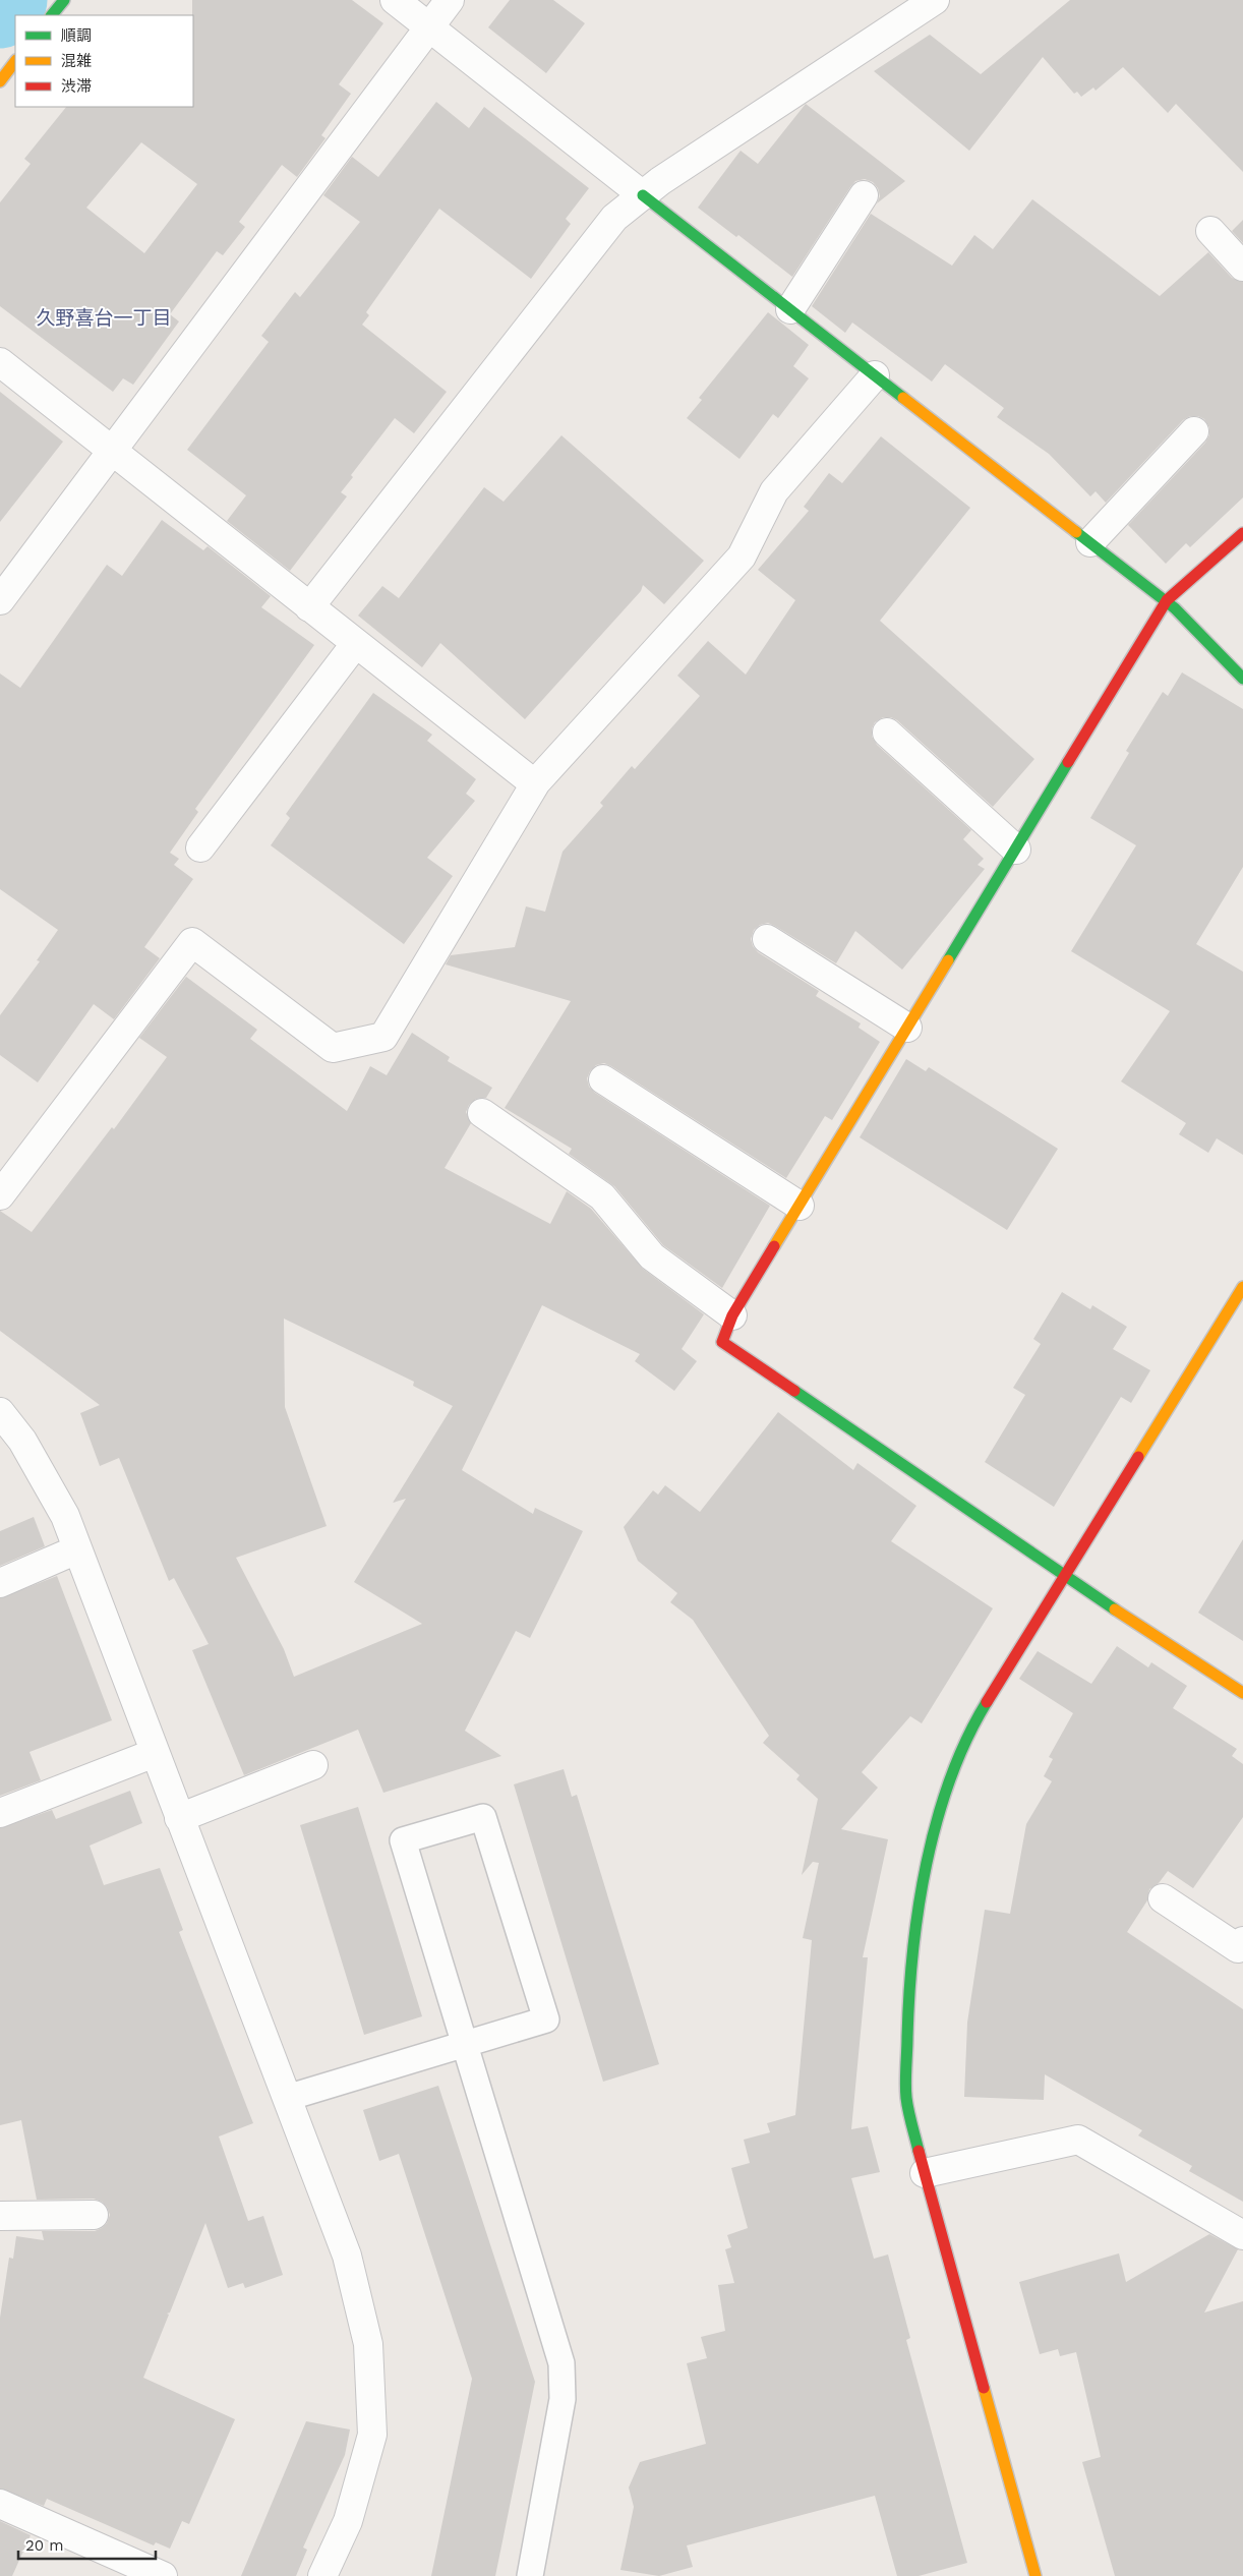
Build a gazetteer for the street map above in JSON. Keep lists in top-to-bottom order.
{
  "districts": ["久野喜台一丁目"],
  "legend": ["順調", "混雑", "渋滞"],
  "scale_bar": "20 m"
}
